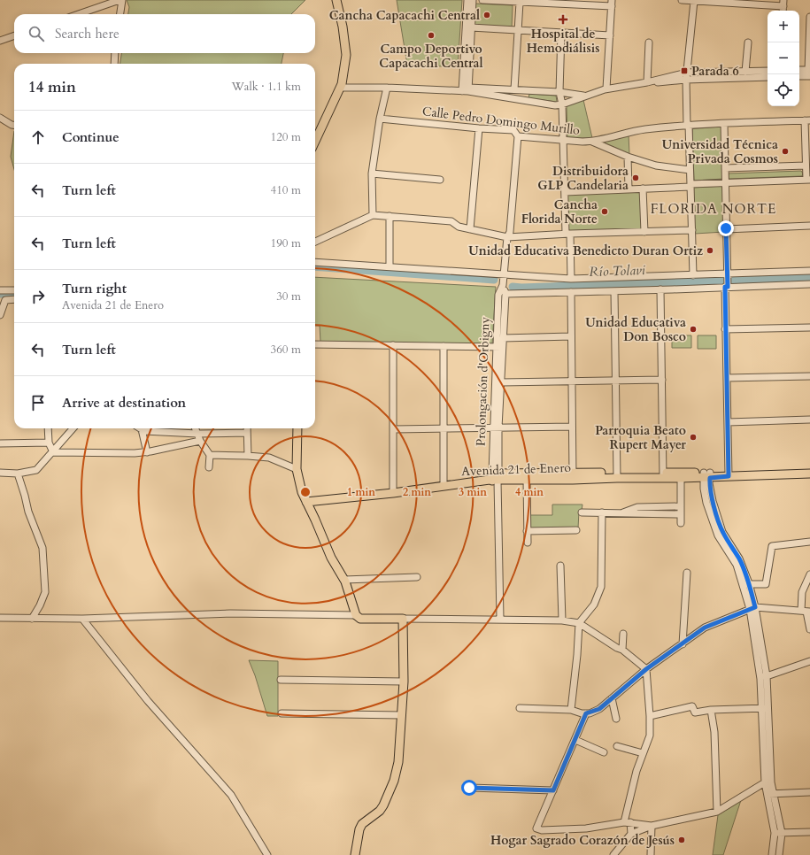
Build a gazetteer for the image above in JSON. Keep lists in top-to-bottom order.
{
  "streets": {
    "main road": ["Avenida 21 de Enero"],
    "street": ["Calle Pedro Domingo Murillo", "Prolongación d'Orbigny"]
  },
  "crossings": [
    ["Calle Pedro Domingo Murillo", "Prolongación d'Orbigny"],
    ["Prolongación d'Orbigny", "Avenida 21 de Enero"]
  ],
  "districts": ["FLORIDA NORTE"],
  "water": ["Río Tolavi"],
  "places": {
    "other": [
      "Cancha Capacachi Central",
      "Campo Deportivo Capacachi Central",
      "Universidad Técnica Privada Cosmos",
      "Distribuidora GLP Candelaria",
      "Cancha Florida Norte",
      "Unidad Educativa Benedicto Duran Ortiz",
      "Unidad Educativa Don Bosco",
      "Parroquia Beato Rupert Mayer",
      "Hogar Sagrado Corazón de Jesús"
    ],
    "health": ["Hospital de Hemodiálisis"],
    "transit": ["Parada 6"]
  },
  "page": {
    "map_buttons": ["+", "−"],
    "search": "Search here",
    "heading": ["14 min", "Walk · 1.1 km"],
    "list": [
      ["Continue", "120 m"],
      ["Turn left", "410 m"],
      ["Turn left", "190 m"],
      ["Turn right", "Avenida 21 de Enero", "30 m"],
      ["Turn left", "360 m"],
      "Arrive at destination"
    ]
  },
  "rings": [
    "1 min",
    "2 min",
    "3 min",
    "4 min"
  ]
}
